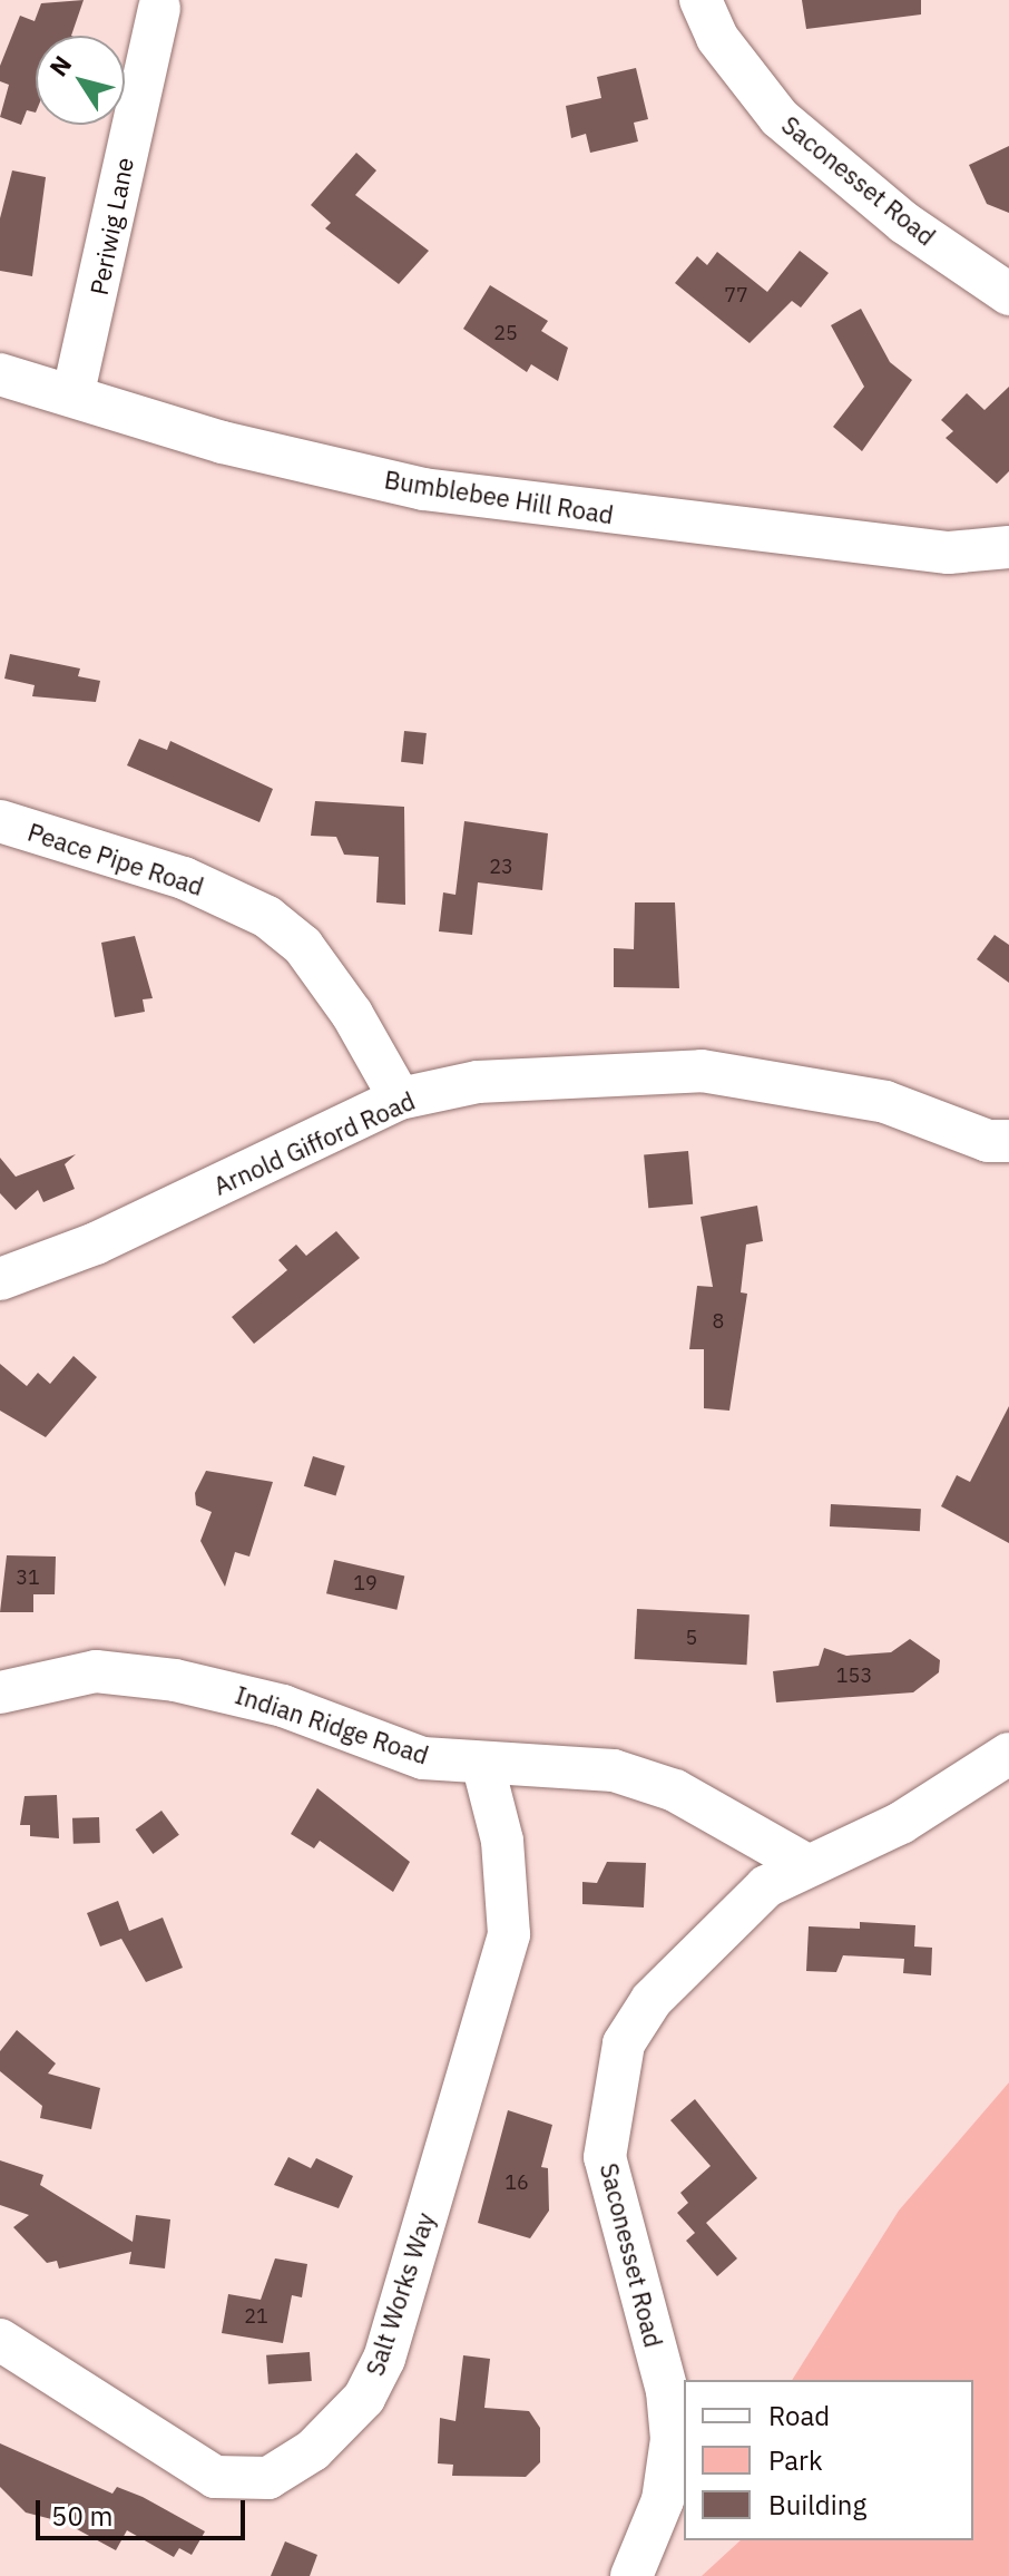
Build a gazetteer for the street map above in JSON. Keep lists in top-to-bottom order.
{
  "streets": {
    "street": [
      "Saconesset Road",
      "Periwig Lane",
      "Bumblebee Hill Road",
      "Peace Pipe Road",
      "Arnold Gifford Road",
      "Indian Ridge Road",
      "Salt Works Way"
    ]
  },
  "crossings": [
    ["Saconesset Road", "Indian Ridge Road"],
    ["Periwig Lane", "Bumblebee Hill Road"],
    ["Peace Pipe Road", "Arnold Gifford Road"],
    ["Indian Ridge Road", "Salt Works Way"]
  ],
  "house_numbers": [
    "77",
    "25",
    "23",
    "8",
    "31",
    "19",
    "5",
    "153",
    "16",
    "21"
  ],
  "legend": ["Road", "Park", "Building"],
  "scale_bar": "50 m",
  "north": "top left"
}
